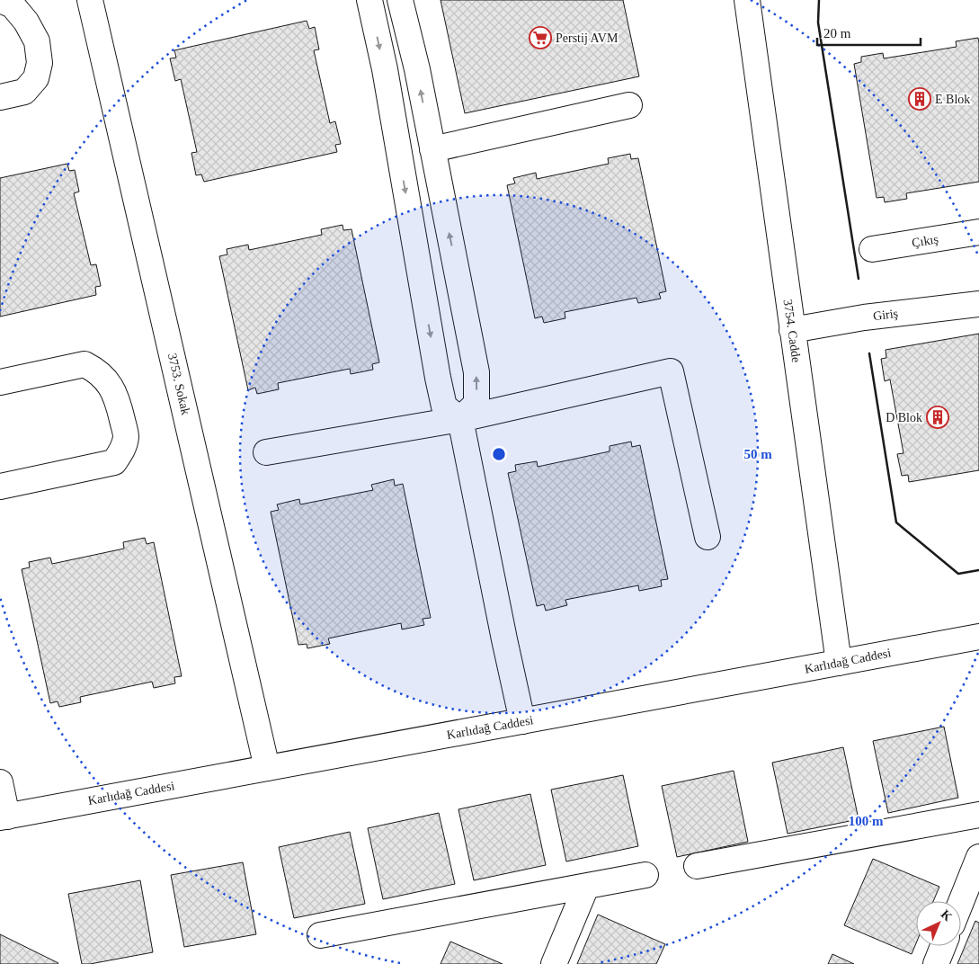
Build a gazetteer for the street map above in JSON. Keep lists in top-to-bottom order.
{
  "streets": {
    "street": [
      "Çıkış",
      "Giriş",
      "3754. Cadde",
      "3753. Sokak",
      "Karlıdağ Caddesi"
    ]
  },
  "crossings": [
    ["Giriş", "3754. Cadde"],
    ["3754. Cadde", "Karlıdağ Caddesi"],
    ["3753. Sokak", "Karlıdağ Caddesi"]
  ],
  "places": {
    "supermarket": ["Perstij AVM"],
    "building": ["E Blok", "D Blok"]
  },
  "scale_bar": "20 m",
  "north": "top right",
  "rings": ["50 m", "100 m"]
}
